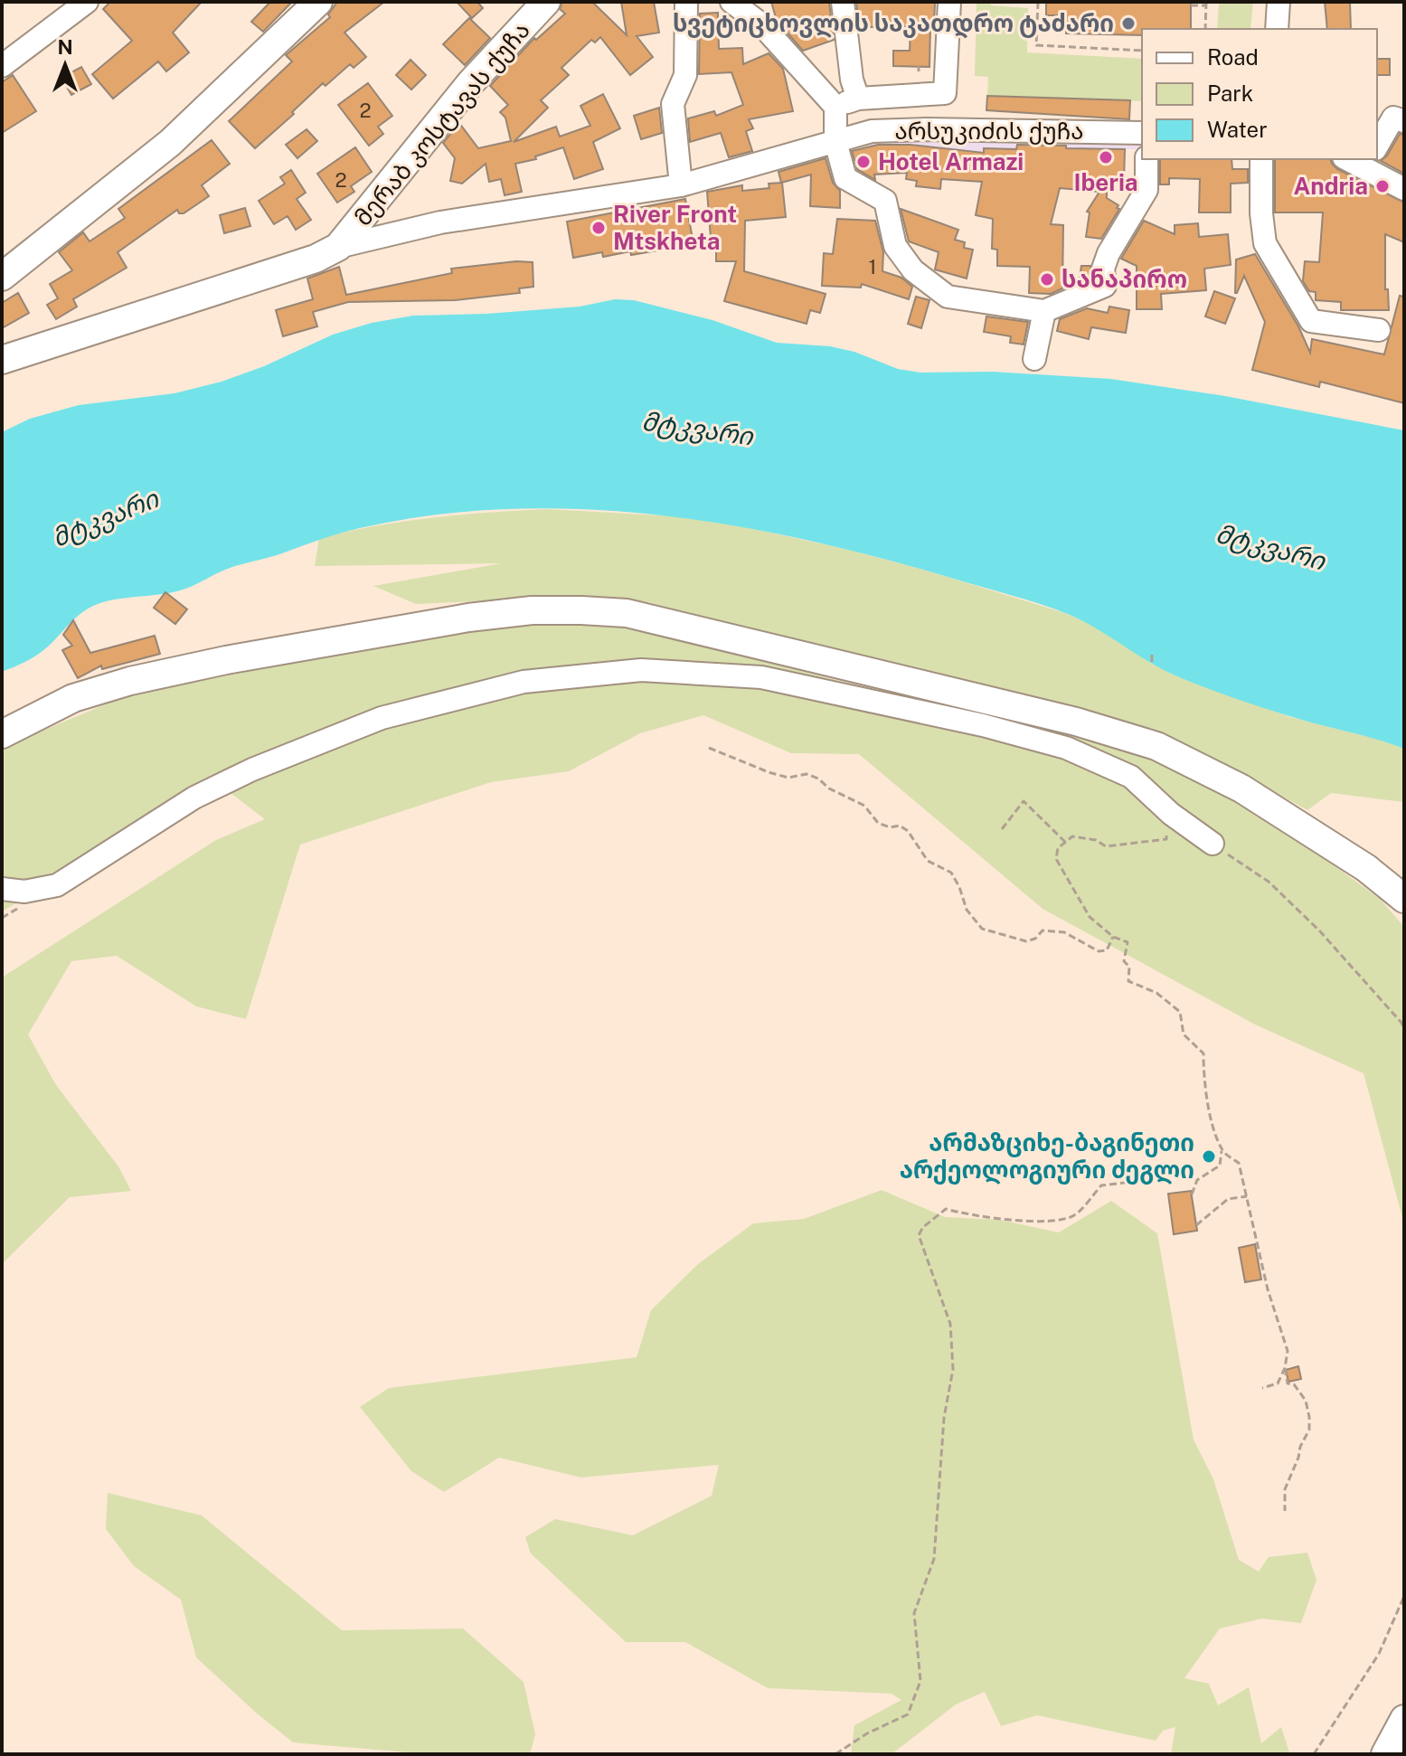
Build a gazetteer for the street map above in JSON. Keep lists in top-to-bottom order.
{
  "streets": {
    "main road": ["მერაბ კოსტავას ქუჩა"],
    "street": ["არსუკიძის ქუჩა"]
  },
  "crossings": [
    ["მერაბ კოსტავას ქუჩა", "არსუკიძის ქუჩა"]
  ],
  "water": ["მტკვარი"],
  "places": [
    "სვეტიცხოვლის საკათდრო ტაძარი",
    "Iberia",
    "Hotel Armazi",
    "Andria",
    "River Front Mtskheta",
    "სანაპირო",
    "არმაზციხე-ბაგინეთი არქეოლოგიური ძეგლი"
  ],
  "house_numbers": ["2", "2", "1"],
  "legend": ["Road", "Park", "Water"],
  "north": "top"
}
